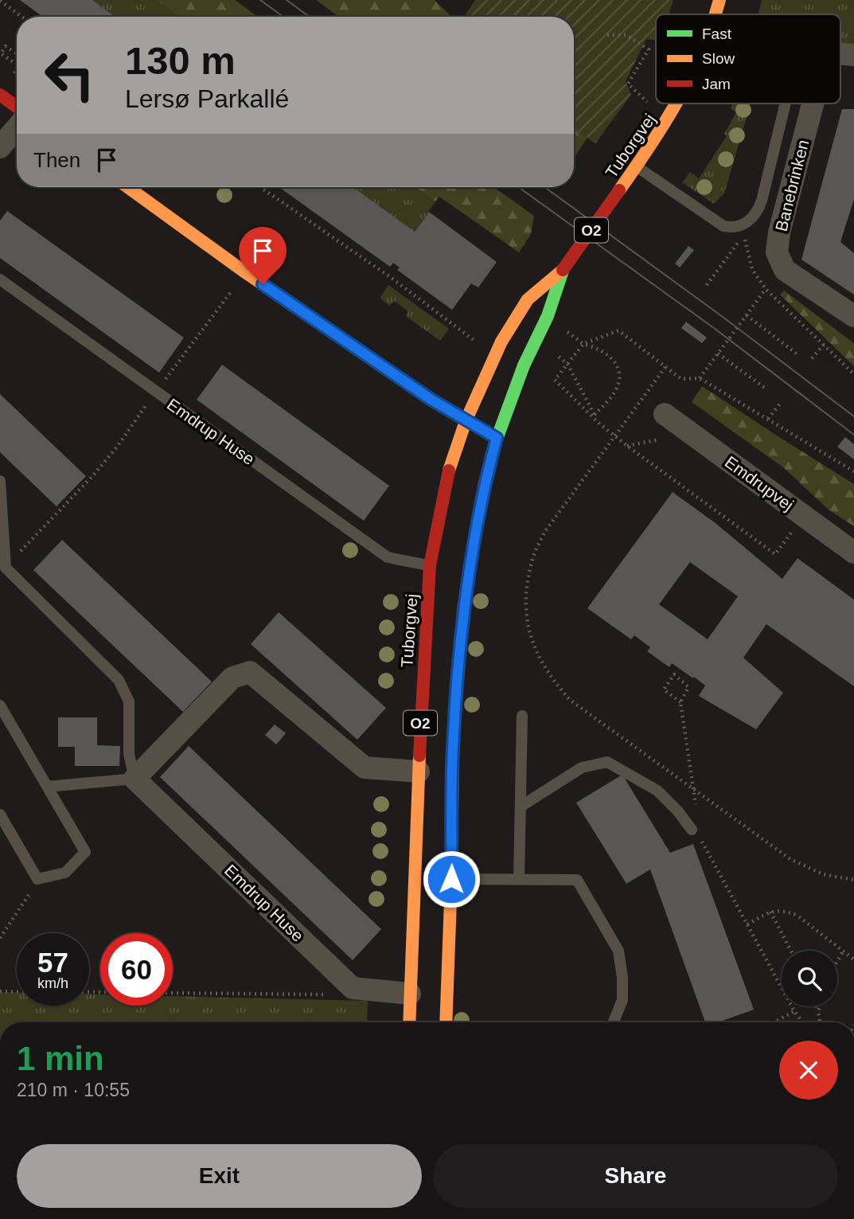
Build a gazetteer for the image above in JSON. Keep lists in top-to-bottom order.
{
  "streets": {
    "main road": ["Tuborgvej", "O2"],
    "street": ["Banebrinken", "Emdrup Huse", "Emdrupvej"]
  },
  "crossings": [
    ["Tuborgvej", "Emdrup Huse"]
  ],
  "legend": ["Fast", "Slow", "Jam"],
  "page": {
    "turn": ["130 m", "Lersø Parkallé"],
    "then": "Then",
    "speed": "57 km/h",
    "limit": "60",
    "heading": ["1 min", "210 m · 10:55"],
    "buttons": ["Exit", "Share"]
  }
}
